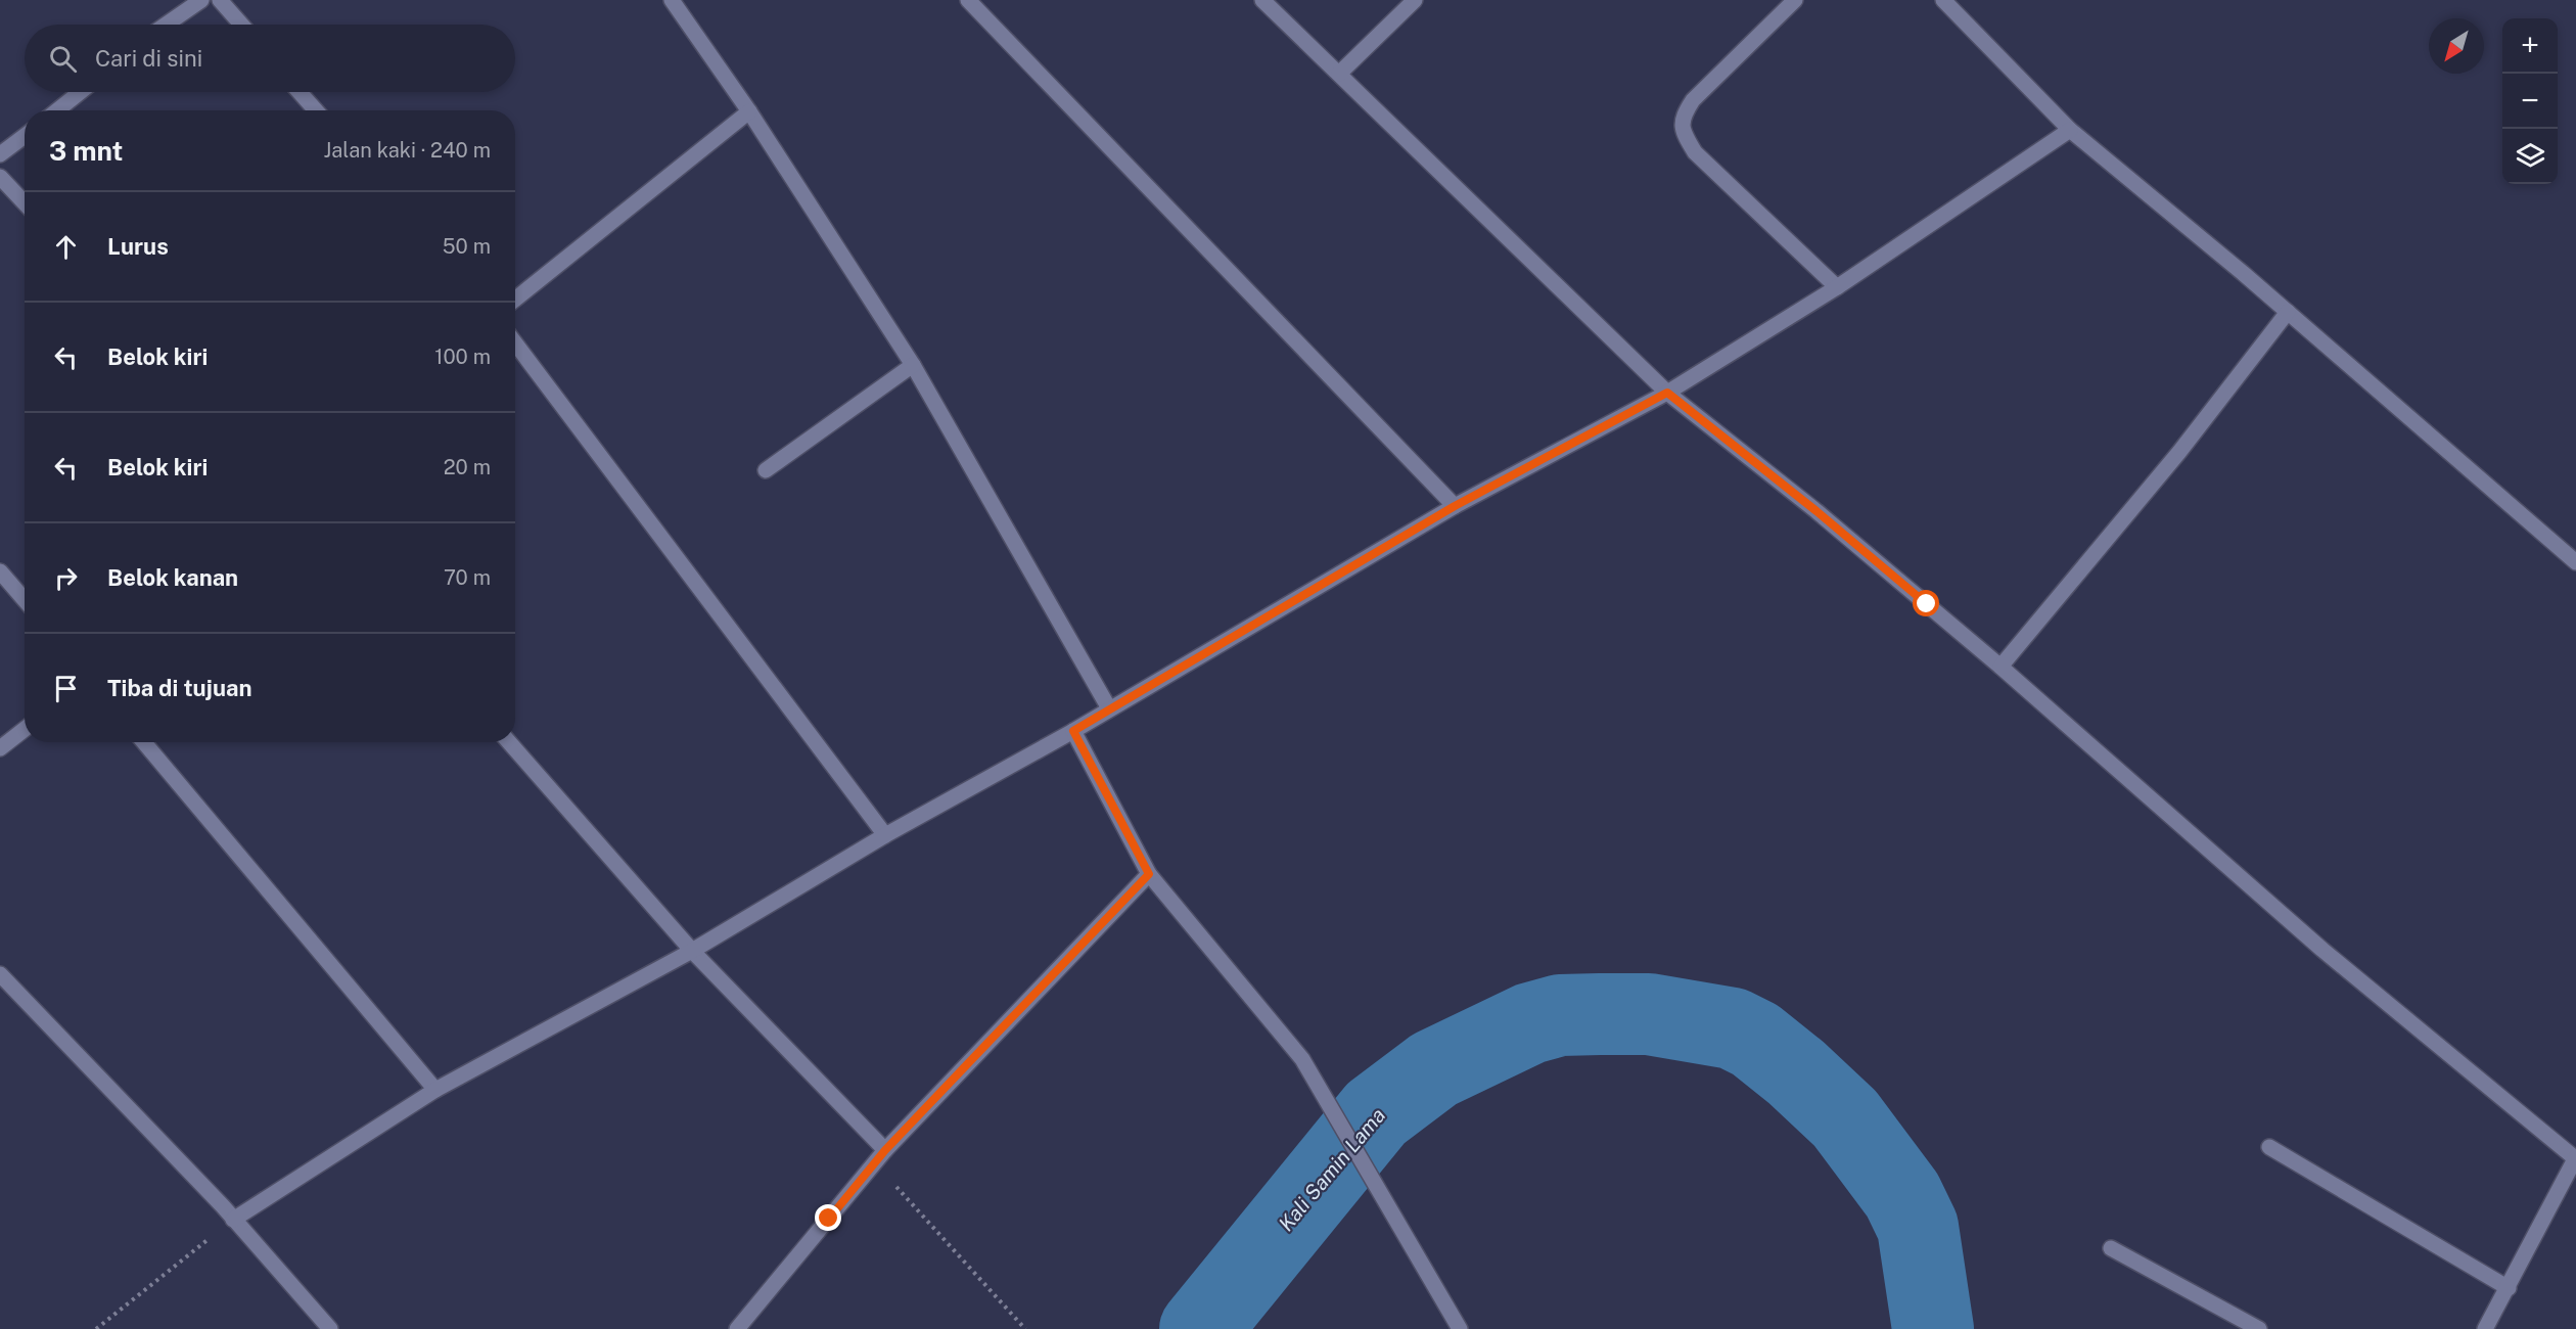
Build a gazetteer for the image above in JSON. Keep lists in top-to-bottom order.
{
  "water": ["Kali Samin Lama"],
  "north": "bottom left",
  "page": {
    "map_buttons": ["+", "−"],
    "search": "Cari di sini",
    "heading": ["3 mnt", "Jalan kaki · 240 m"],
    "list": [
      ["Lurus", "50 m"],
      ["Belok kiri", "100 m"],
      ["Belok kiri", "20 m"],
      ["Belok kanan", "70 m"],
      "Tiba di tujuan"
    ]
  }
}
